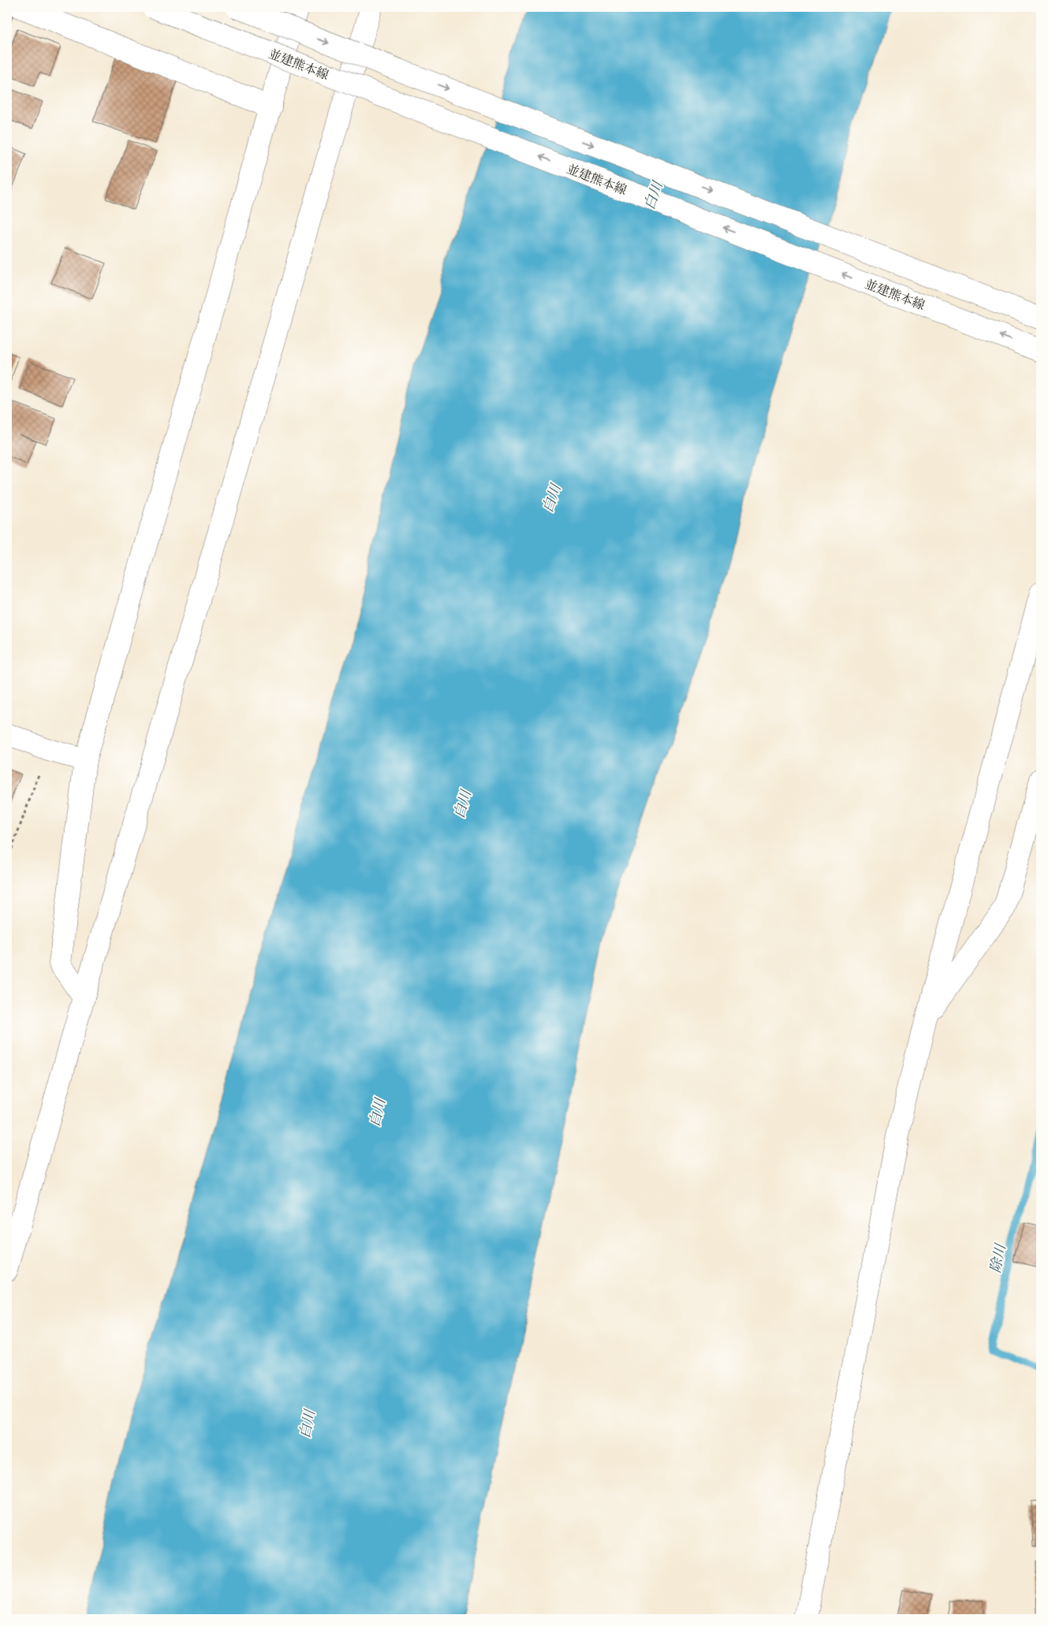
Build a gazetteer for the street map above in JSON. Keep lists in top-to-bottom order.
{
  "streets": {
    "street": ["並建熊本線"]
  },
  "water": ["白川", "除川"]
}
